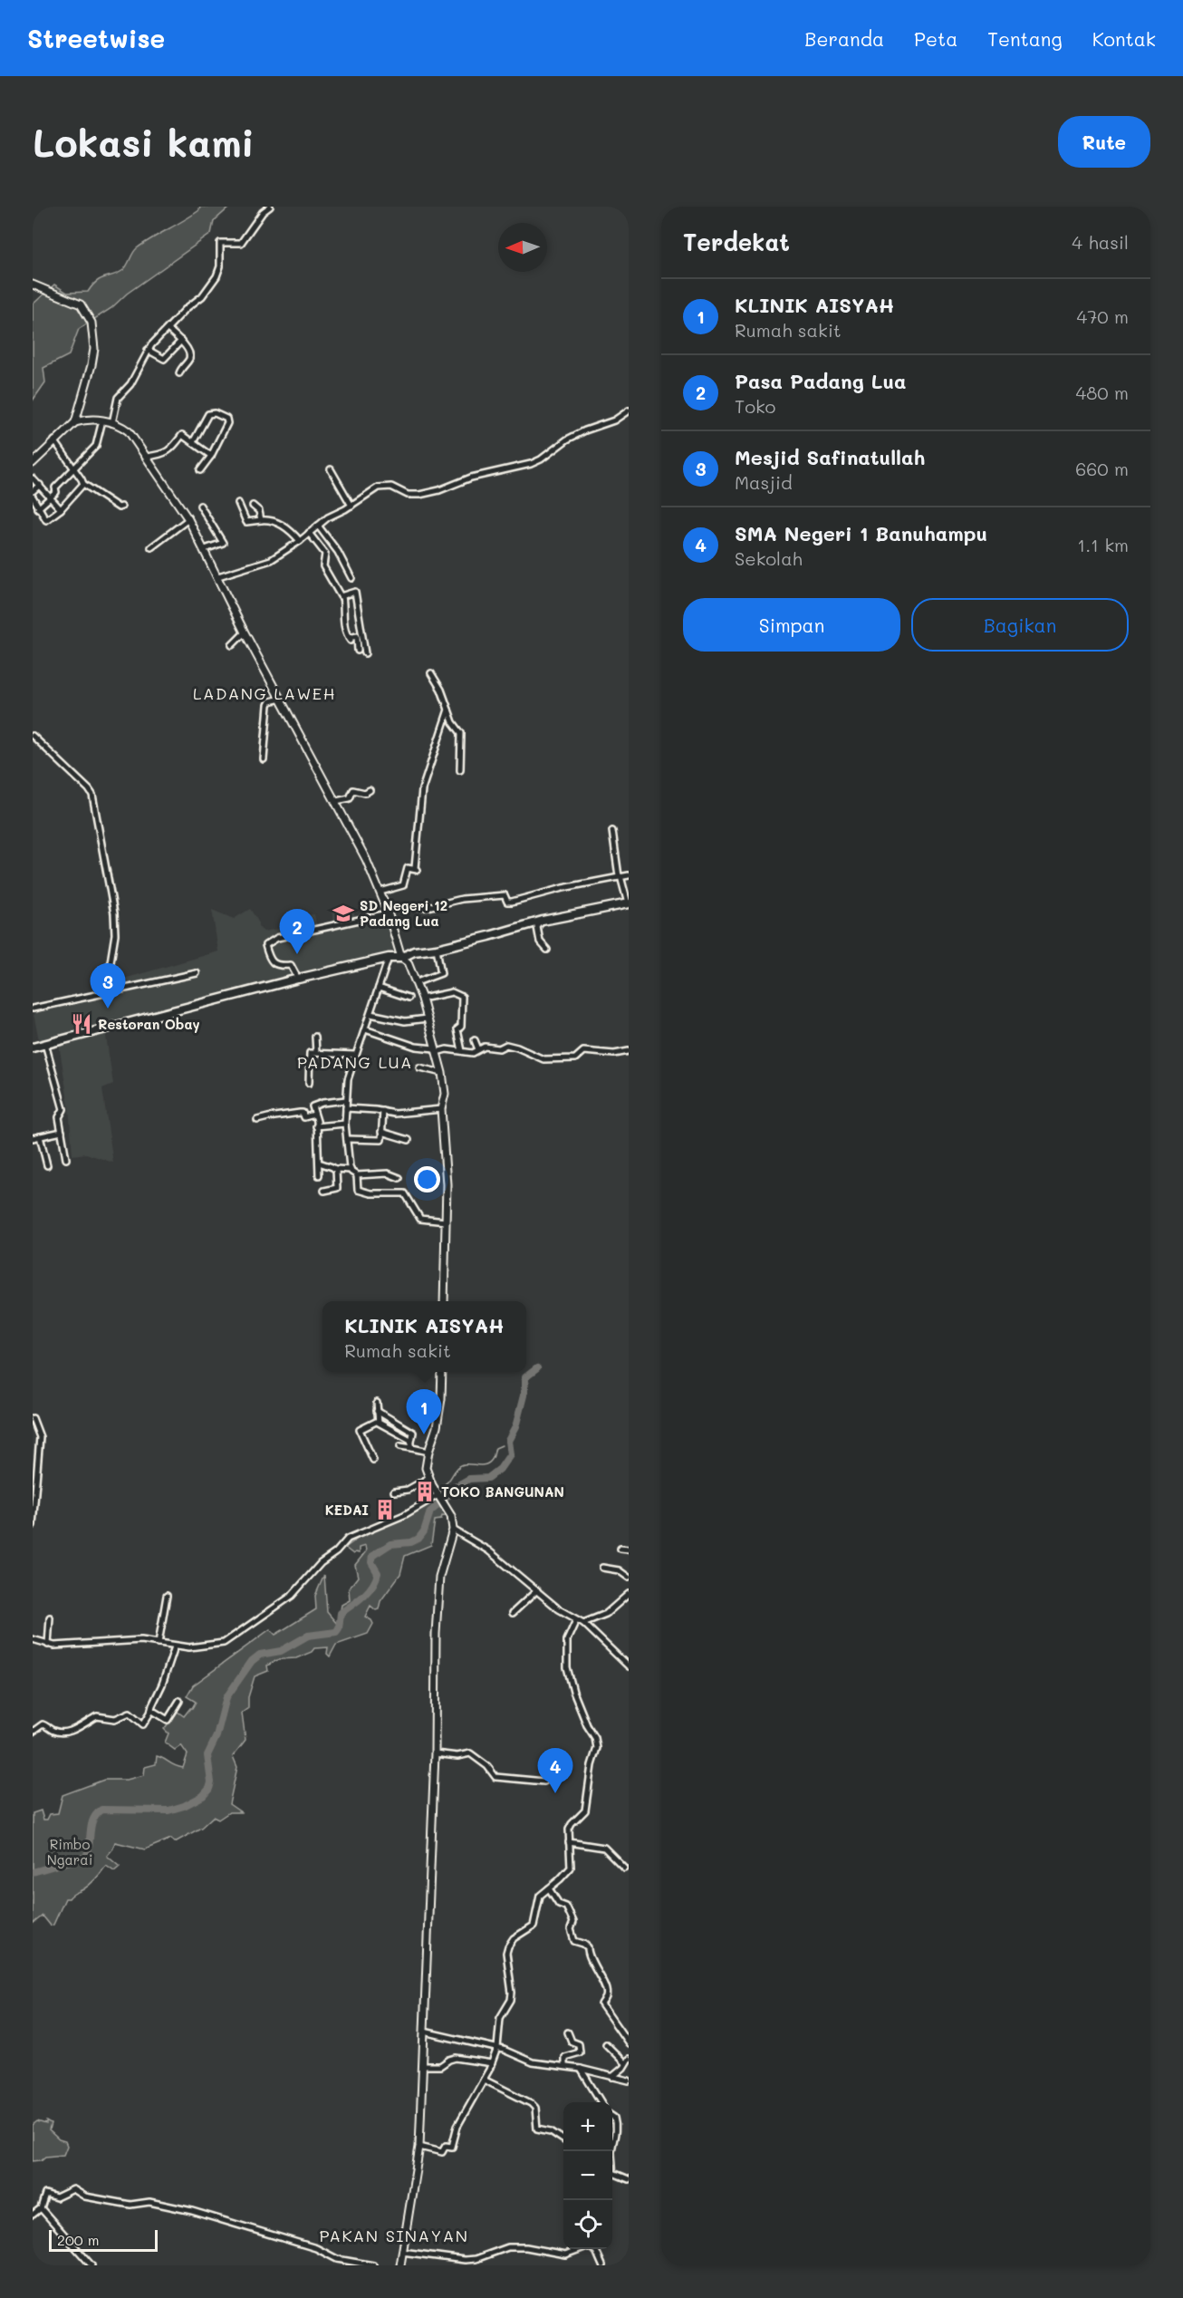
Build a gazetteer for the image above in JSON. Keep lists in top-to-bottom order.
{
  "districts": ["LADANG LAWEH", "PADANG LUA", "PAKAN SINAYAN"],
  "parks": ["Rimbo Ngarai"],
  "places": {
    "school or university": ["SD Negeri 12 Padang Lua"],
    "restaurant": ["Restoran Obay"],
    "building": ["TOKO BANGUNAN", "KEDAI"]
  },
  "scale_bar": "200 m",
  "north": "left",
  "page": {
    "header": "Streetwise",
    "nav": [
      "Beranda",
      "Peta",
      "Tentang",
      "Kontak"
    ],
    "buttons": [
      "Rute",
      ["Simpan", "Bagikan"]
    ],
    "title": "Lokasi kami",
    "heading": ["Terdekat", "4 hasil"],
    "list": [
      {
        "mark": "1",
        "name": "KLINIK AISYAH",
        "note": "Rumah sakit",
        "value": "470 m"
      },
      {
        "mark": "2",
        "name": "Pasa Padang Lua",
        "note": "Toko",
        "value": "480 m"
      },
      {
        "mark": "3",
        "name": "Mesjid Safinatullah",
        "note": "Masjid",
        "value": "660 m"
      },
      {
        "mark": "4",
        "name": "SMA Negeri 1 Banuhampu",
        "note": "Sekolah",
        "value": "1.1 km"
      }
    ],
    "pins": [
      "2",
      "3",
      "1",
      "4"
    ],
    "popup": ["KLINIK AISYAH", "Rumah sakit"],
    "map_buttons": ["+", "−"],
    "scale": "200 m"
  }
}
